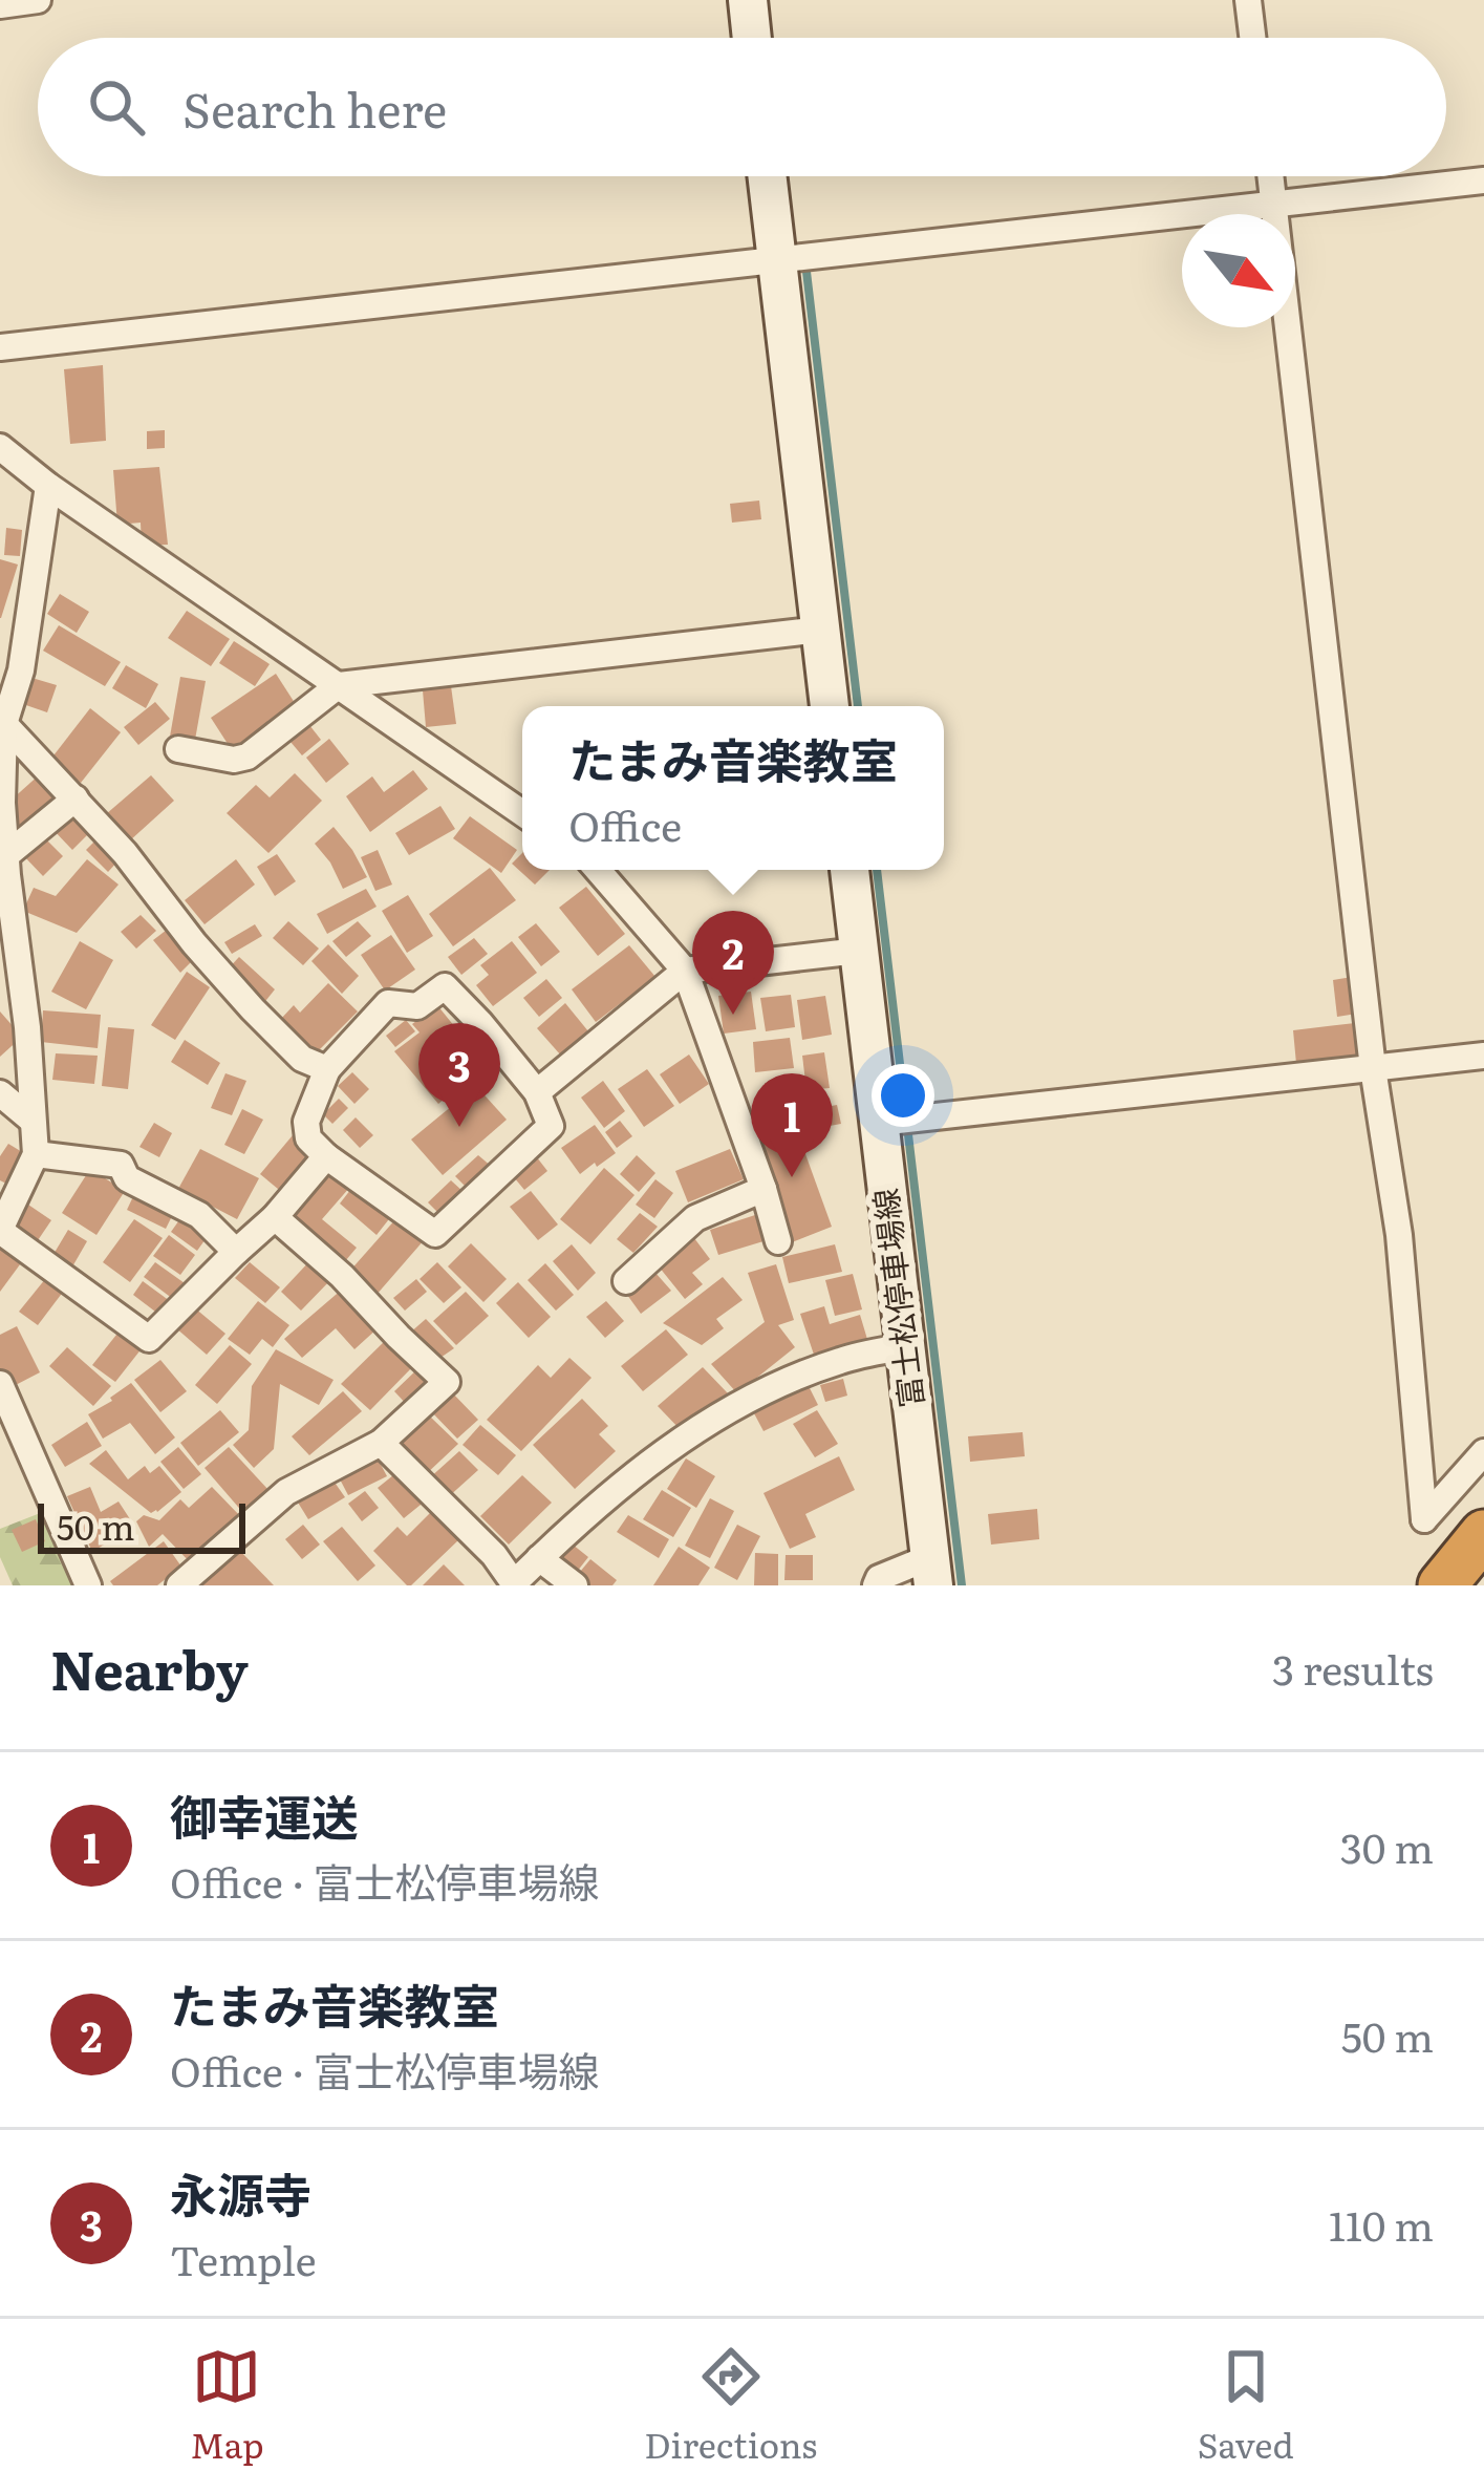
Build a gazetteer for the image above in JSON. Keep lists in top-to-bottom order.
{
  "streets": {
    "main road": ["富士松停車場線"]
  },
  "scale_bar": "50 m",
  "north": "bottom right",
  "page": {
    "search": "Search here",
    "popup": ["たまみ音楽教室", "Office"],
    "pins": ["2", "3", "1"],
    "scale": "50 m",
    "heading": ["Nearby", "3 results"],
    "list": [
      {
        "mark": "1",
        "name": "御幸運送",
        "note": "Office · 富士松停車場線",
        "value": "30 m"
      },
      {
        "mark": "2",
        "name": "たまみ音楽教室",
        "note": "Office · 富士松停車場線",
        "value": "50 m"
      },
      {
        "mark": "3",
        "name": "永源寺",
        "note": "Temple",
        "value": "110 m"
      }
    ],
    "nav": ["Map", "Directions", "Saved"]
  }
}
